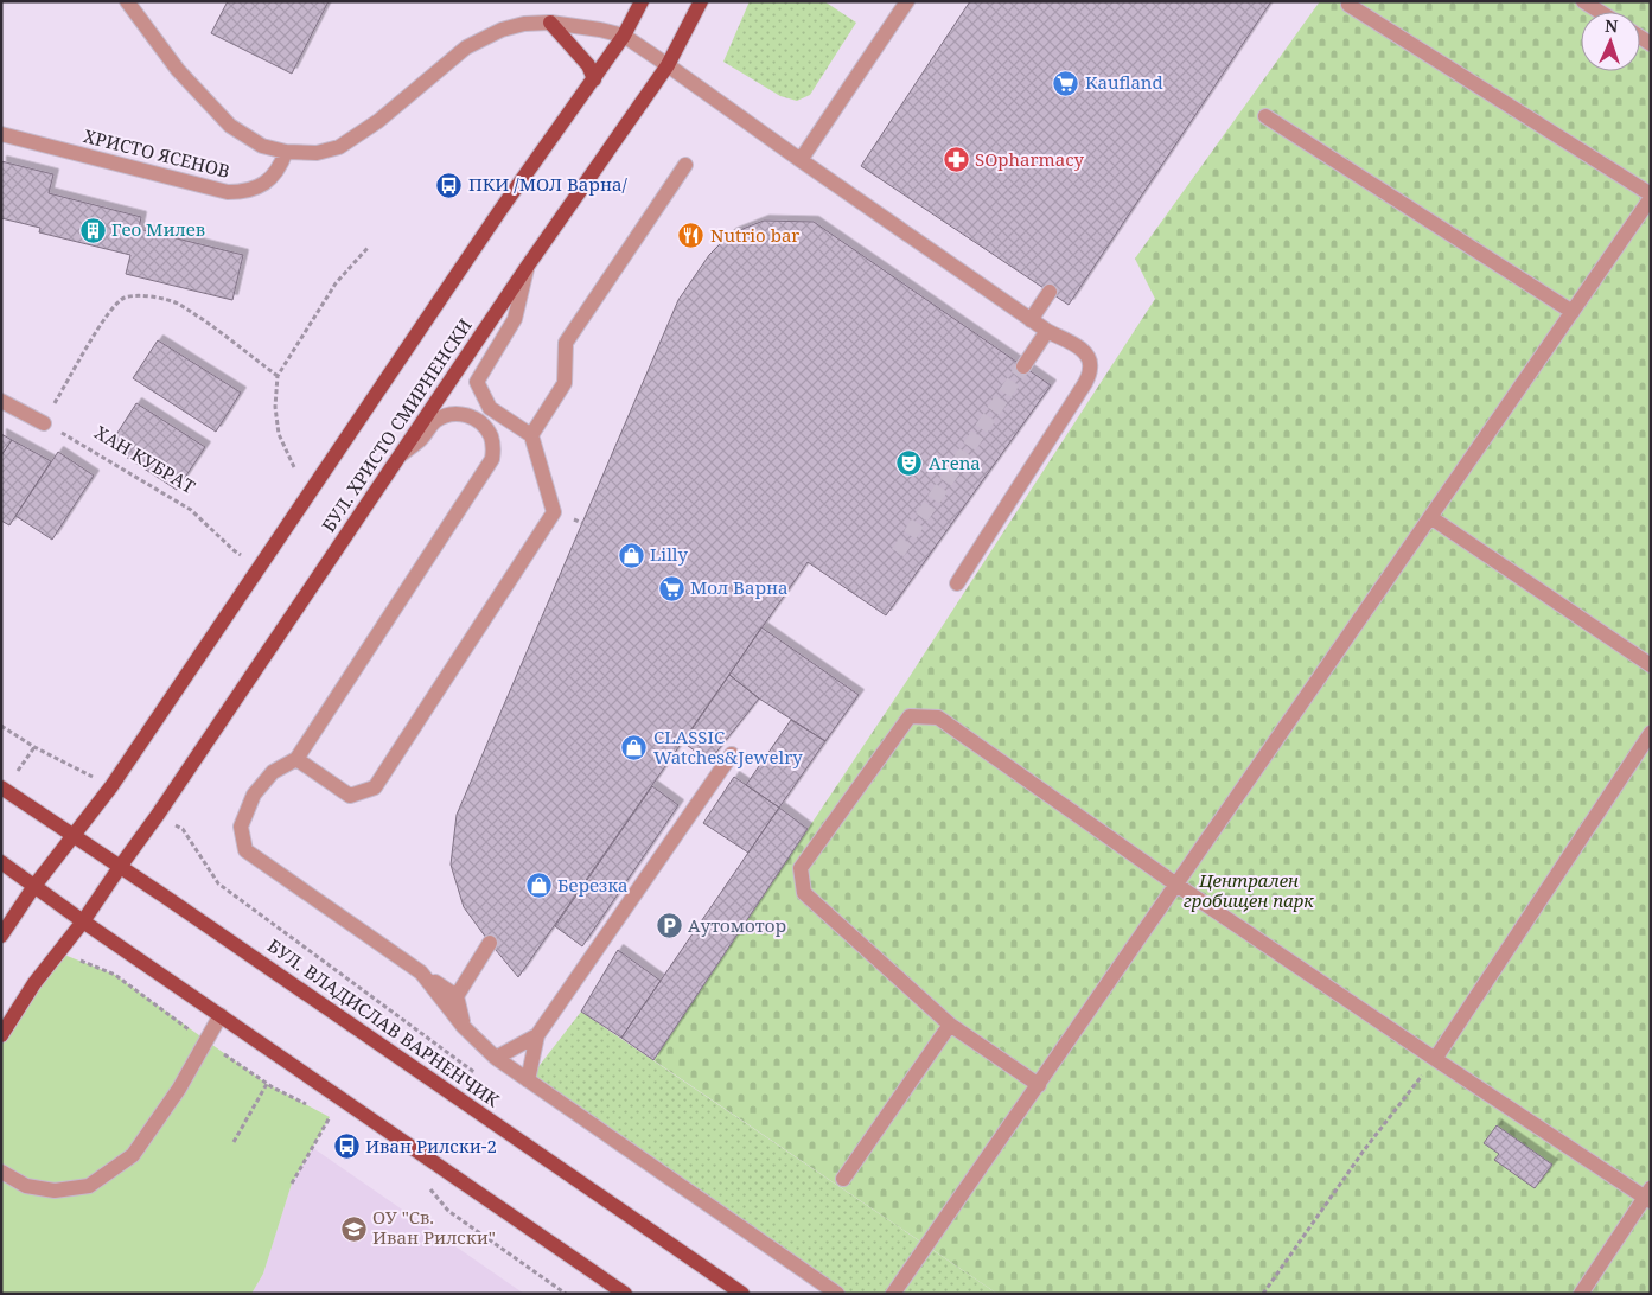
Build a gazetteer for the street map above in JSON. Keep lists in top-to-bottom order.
{
  "streets": {
    "main road": ["БУЛ. ХРИСТО СМИРНЕНСКИ", "БУЛ. ВЛАДИСЛАВ ВАРНЕНЧИК"],
    "street": ["ХРИСТО ЯСЕНОВ"],
    "path": ["ХАН КУБРАТ"]
  },
  "crossings": [
    ["БУЛ. ХРИСТО СМИРНЕНСКИ", "ХАН КУБРАТ"],
    ["БУЛ. ХРИСТО СМИРНЕНСКИ", "БУЛ. ВЛАДИСЛАВ ВАРНЕНЧИК"]
  ],
  "parks": ["Централен гробищен парк"],
  "places": {
    "supermarket": ["Kaufland", "Мол Варна"],
    "pharmacy": ["SOpharmacy"],
    "bus stop": ["ПКИ /МОЛ Варна/", "Иван Рилски-2"],
    "building": ["Гео Милев"],
    "restaurant": ["Nutrio bar"],
    "theatre": ["Arena"],
    "shop": ["Lilly", "CLASSIC Watches&Jewelry", "Березка"],
    "parking": ["Аутомотор"],
    "school or university": ["ОУ \"Св. Иван Рилски\""]
  },
  "north": "top"
}
